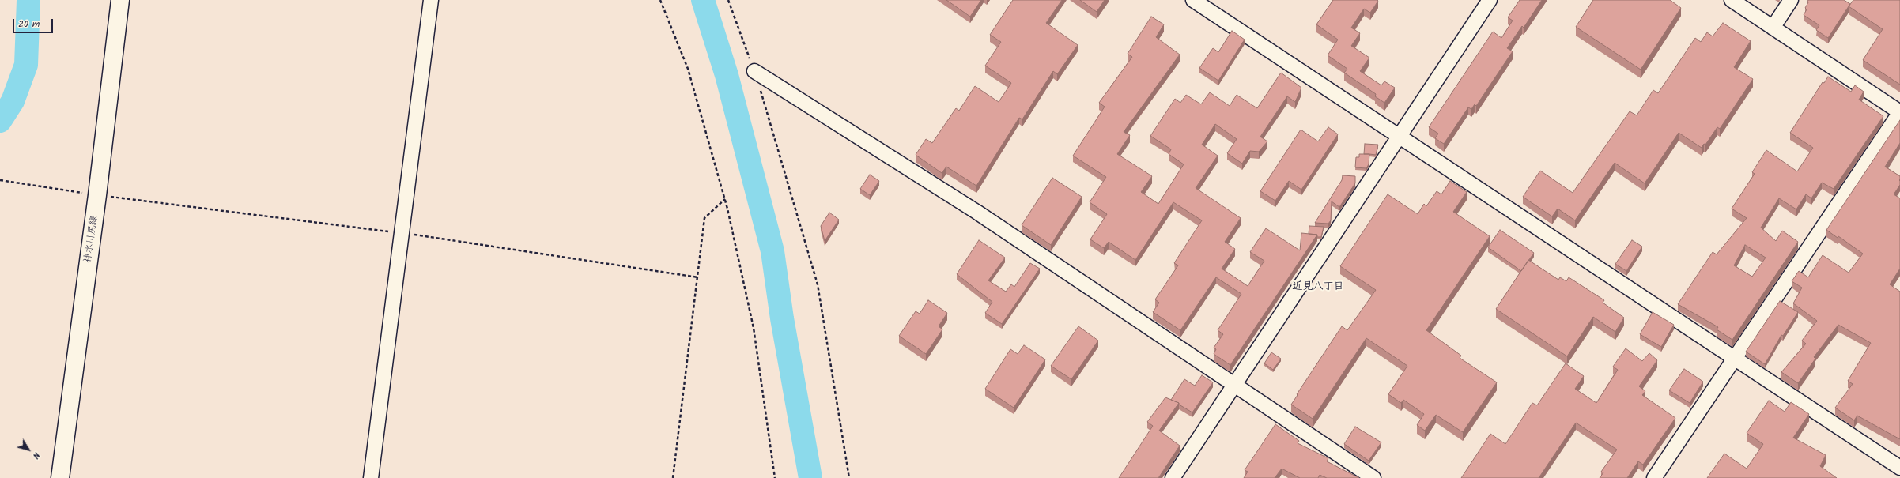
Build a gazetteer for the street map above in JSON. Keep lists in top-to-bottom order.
{
  "streets": {
    "main road": ["神水川尻線"]
  },
  "districts": ["近見八丁目"],
  "scale_bar": "20 m",
  "north": "bottom right"
}
